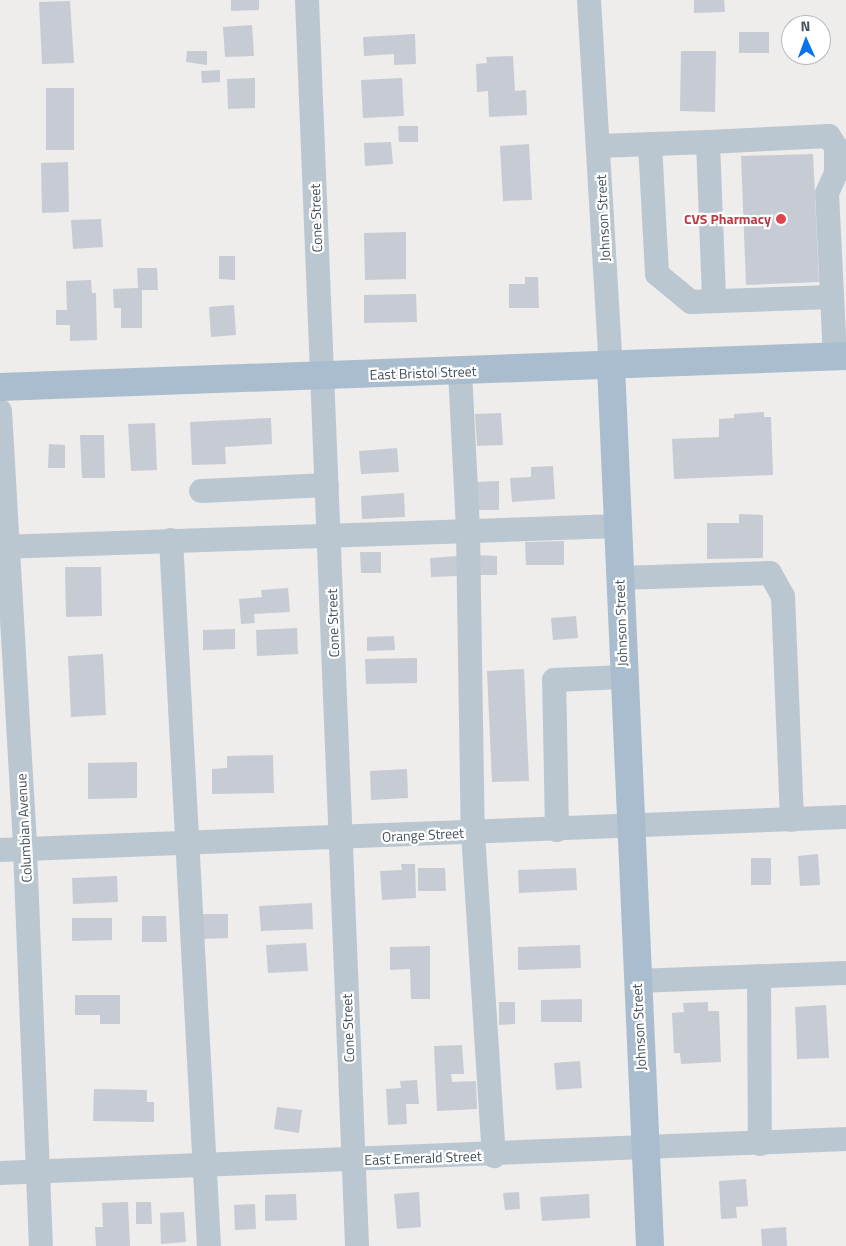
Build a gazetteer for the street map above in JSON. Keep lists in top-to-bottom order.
{
  "streets": {
    "main road": ["Johnson Street", "East Bristol Street"],
    "street": [
      "Cone Street",
      "Columbian Avenue",
      "Orange Street",
      "East Emerald Street"
    ]
  },
  "crossings": [
    ["Cone Street", "East Bristol Street"],
    ["Cone Street", "Orange Street"],
    ["Cone Street", "East Emerald Street"],
    ["Johnson Street", "East Bristol Street"],
    ["Johnson Street", "Orange Street"],
    ["Johnson Street", "East Emerald Street"],
    ["Columbian Avenue", "Orange Street"],
    ["Columbian Avenue", "East Emerald Street"]
  ],
  "places": ["CVS Pharmacy"],
  "north": "top"
}
